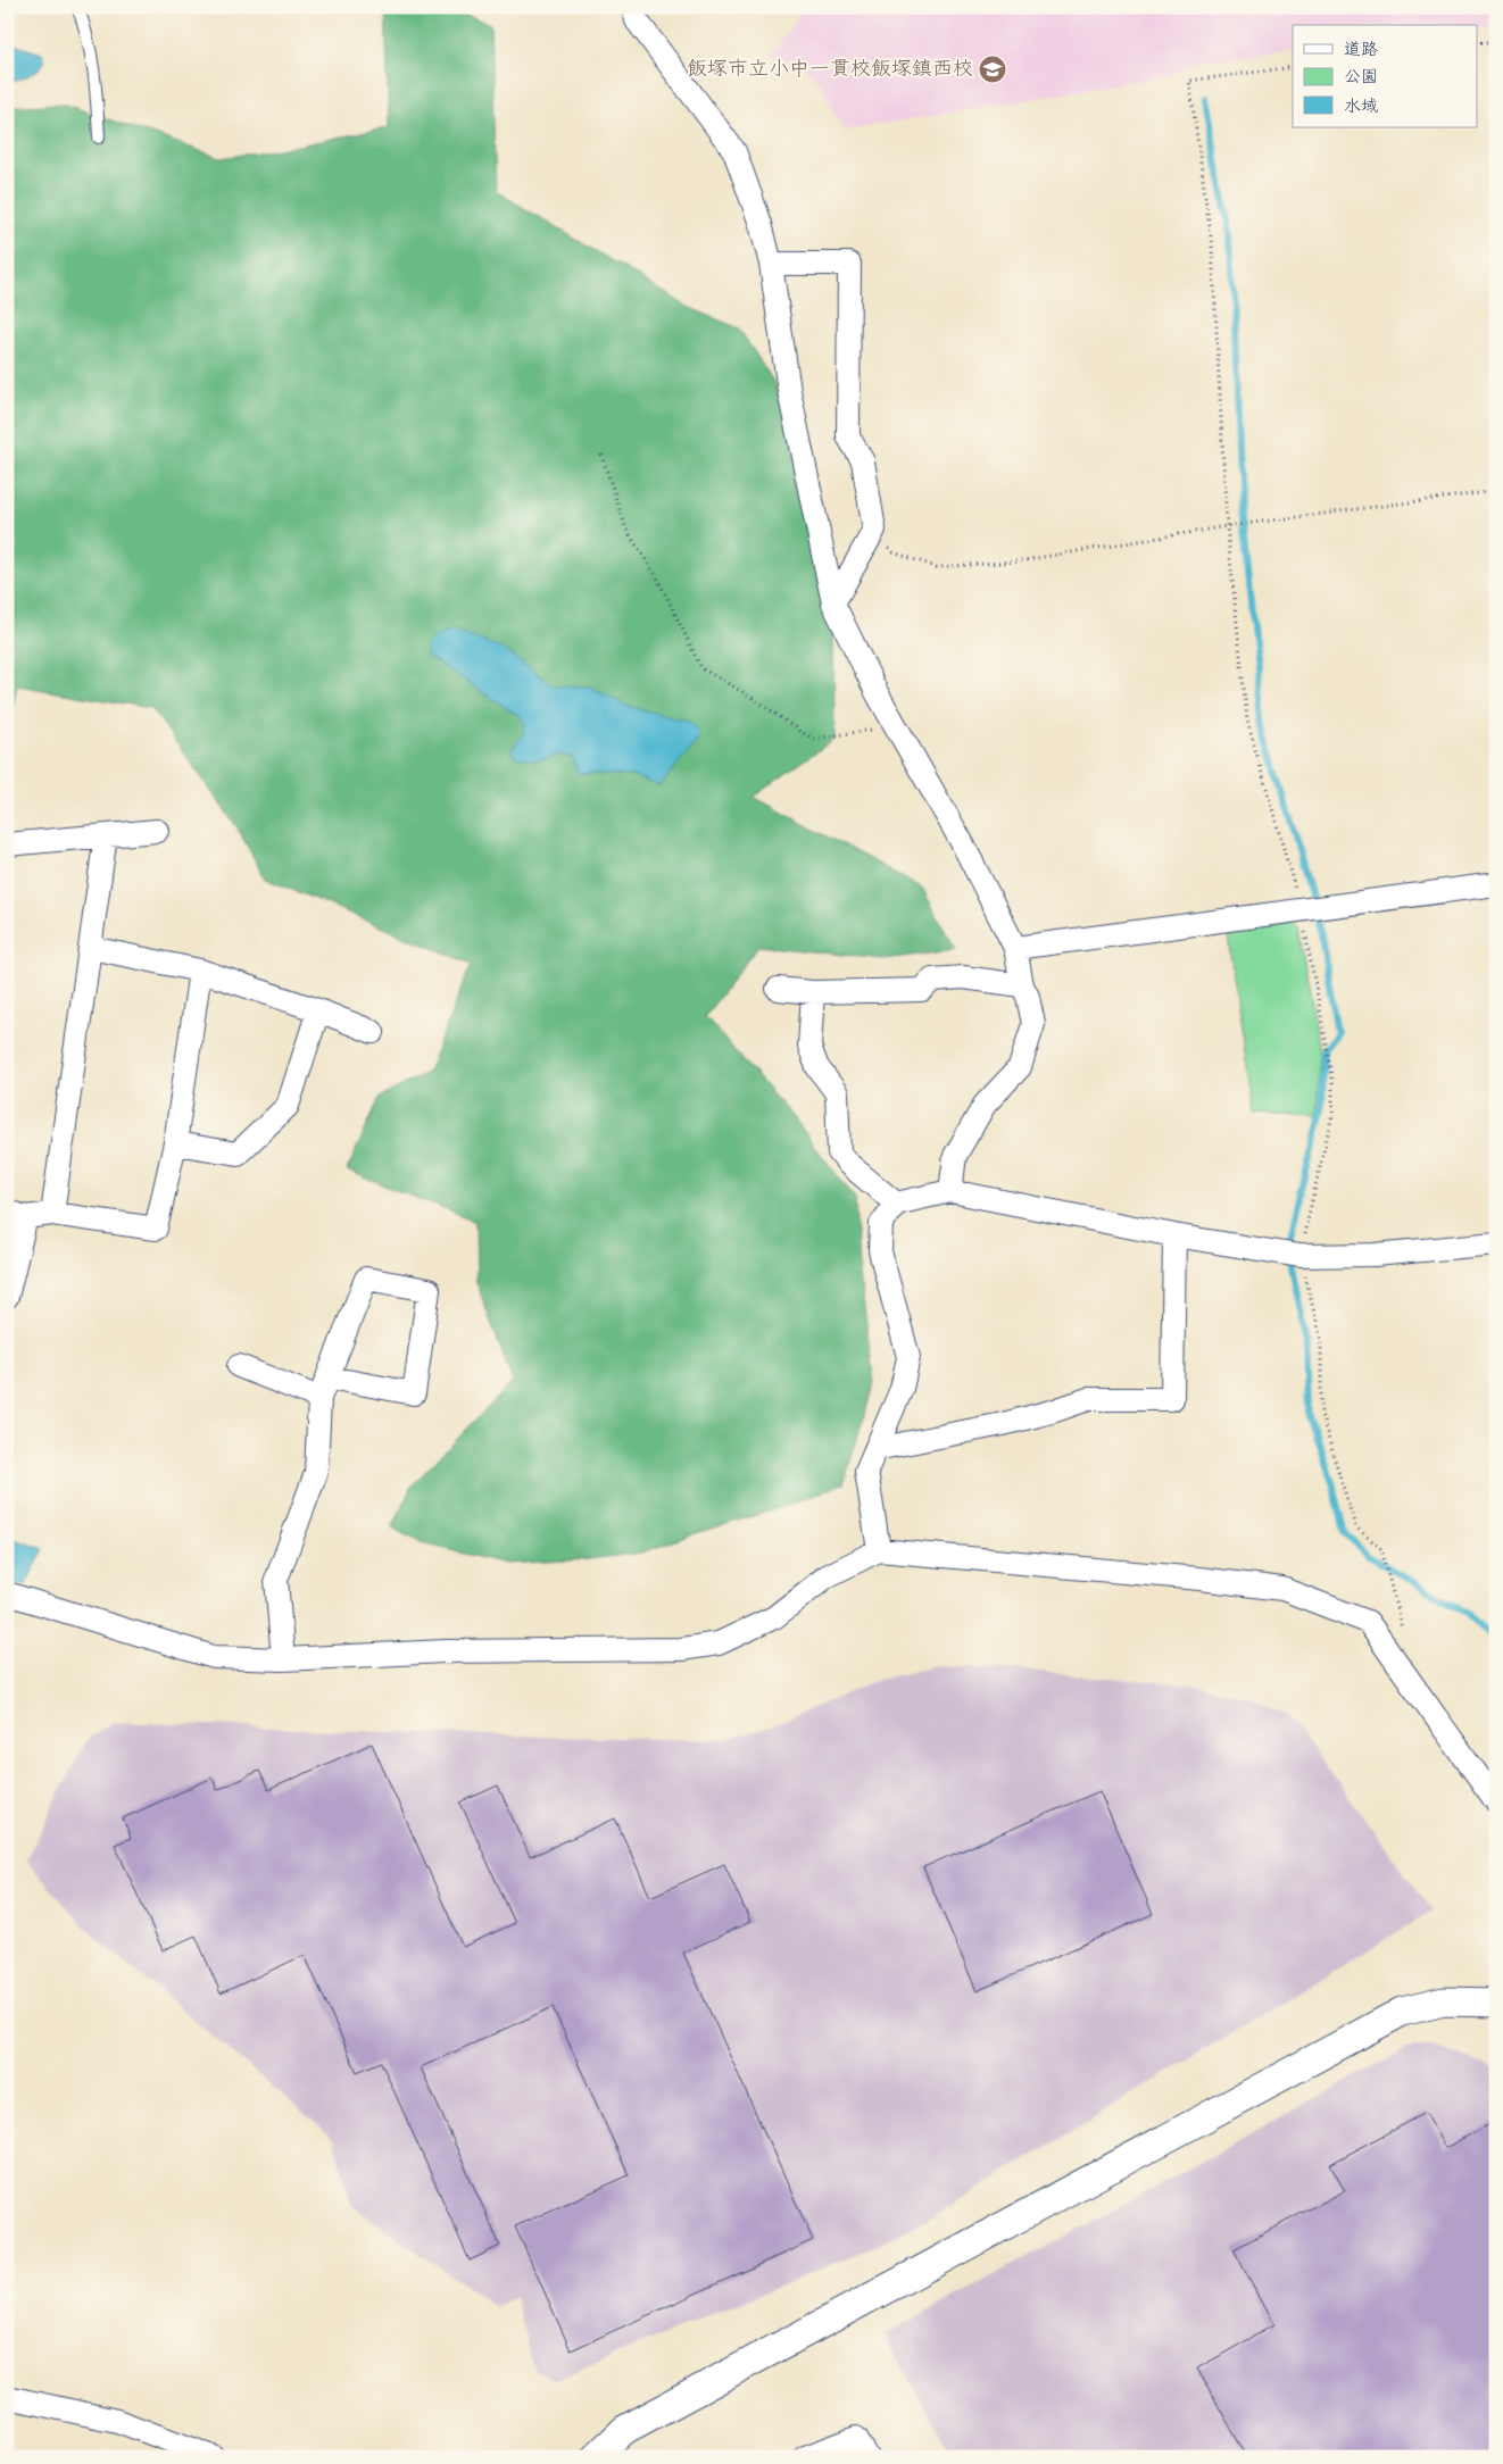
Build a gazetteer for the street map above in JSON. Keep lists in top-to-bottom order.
{
  "places": {
    "school or university": ["飯塚市立小中一貫校飯塚鎮西校"]
  },
  "legend": ["道路", "公園", "水域"]
}
